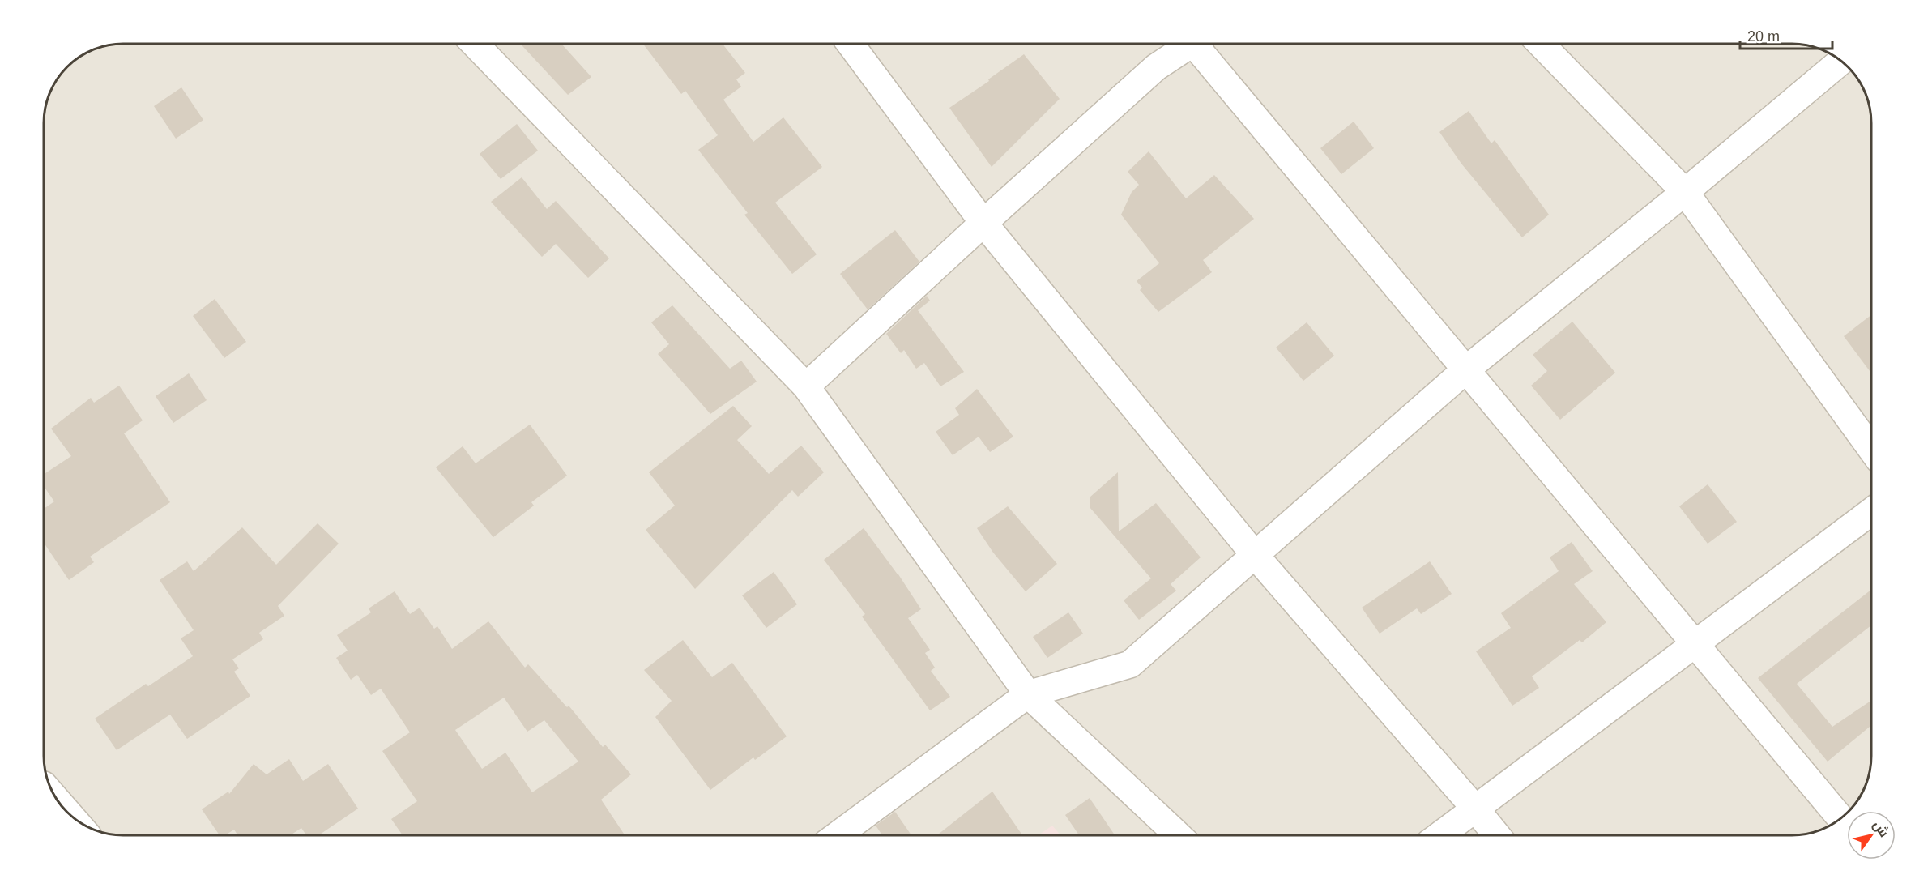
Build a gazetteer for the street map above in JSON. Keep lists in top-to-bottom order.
{
  "scale_bar": "20 m",
  "north": "top right"
}
